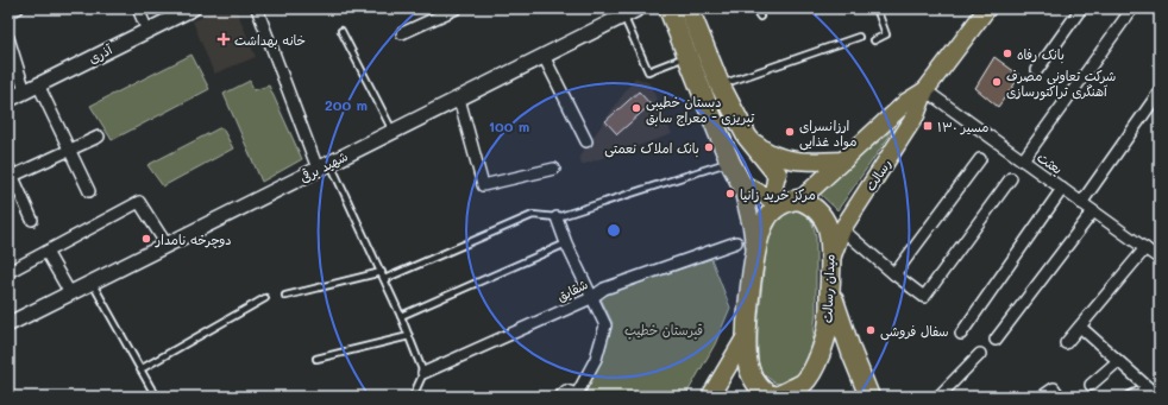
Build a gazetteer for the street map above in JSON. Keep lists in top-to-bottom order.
{
  "streets": {
    "highway": ["میدان رسالت"],
    "main road": ["آذری", "شهید برقی", "رسالت"],
    "street": ["بعثت", "شقایق"]
  },
  "crossings": [
    ["بعثت", "رسالت"],
    ["رسالت", "میدان رسالت"]
  ],
  "parks": ["قبرستان خطیب"],
  "places": {
    "health": ["خانه بهداشت"],
    "other": [
      "بانک رفاه",
      "شرکت تعاونی مصرف آهنگری تراکتورسازی",
      "دبستان خطیبی تبریزی - معراج سابق",
      "ارزانسرای مواد غذایی",
      "بانک املاک نعمتی",
      "مرکز خرید زانیا",
      "دوچرخه نامدار",
      "سفال فروشی"
    ],
    "transit": ["مسیر ۱۳۰"]
  },
  "rings": ["200 m", "100 m"]
}
